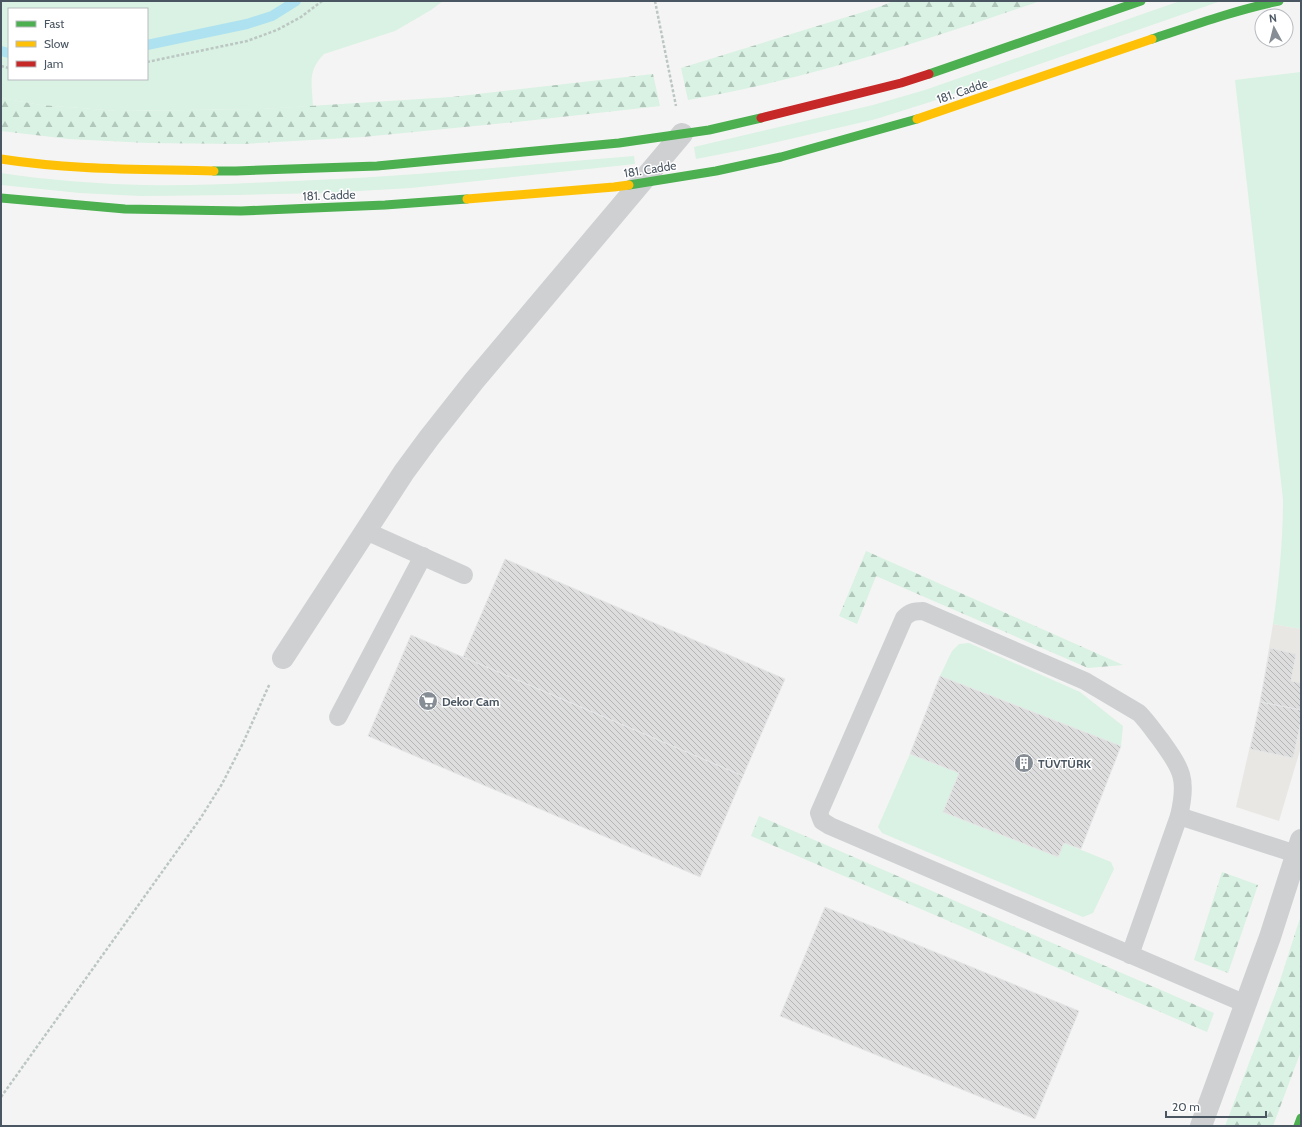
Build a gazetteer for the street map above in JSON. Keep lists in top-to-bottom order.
{
  "streets": {
    "main road": ["181. Cadde"]
  },
  "places": {
    "supermarket": ["Dekor Cam"],
    "building": ["TÜVTÜRK"]
  },
  "legend": ["Fast", "Slow", "Jam"],
  "scale_bar": "20 m",
  "north": "top"
}
